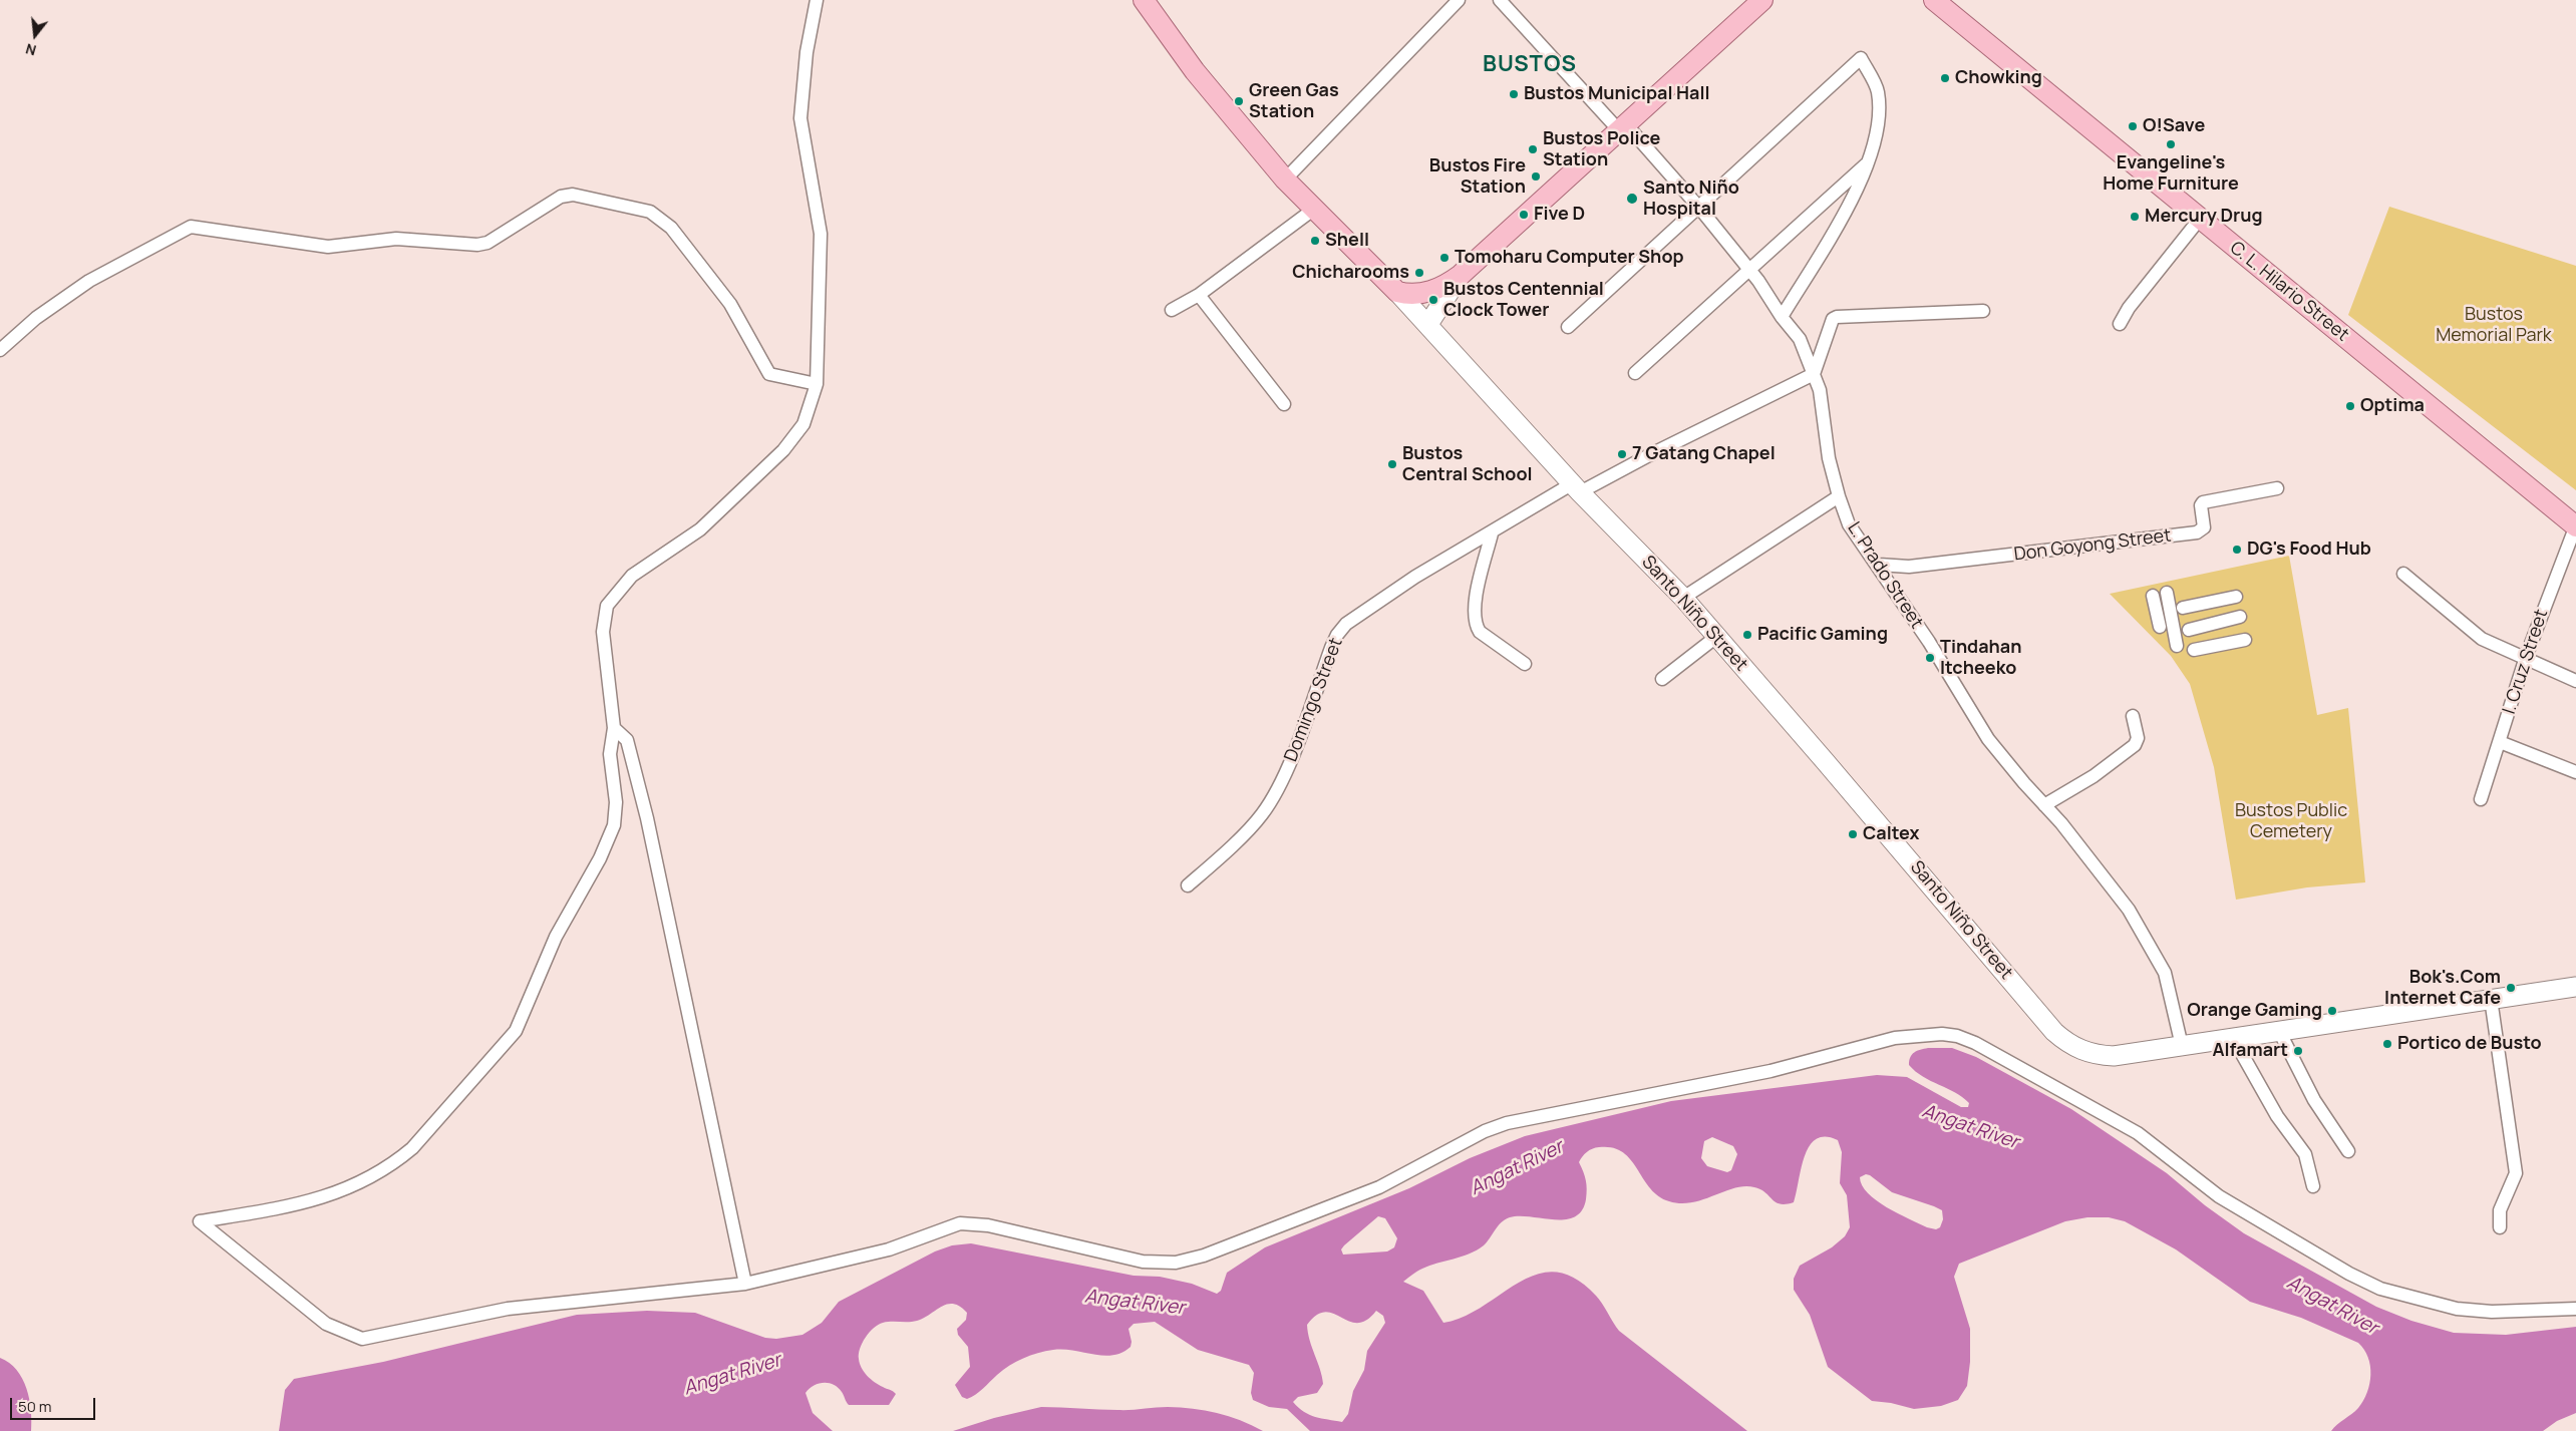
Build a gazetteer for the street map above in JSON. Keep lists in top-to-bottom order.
{
  "streets": {
    "main road": ["C. L. Hilario Street"],
    "street": [
      "Don Goyong Street",
      "L. Prado Street",
      "Santo Niño Street",
      "I. Cruz Street",
      "Domingo Street"
    ]
  },
  "crossings": [
    ["C. L. Hilario Street", "I. Cruz Street"],
    ["Don Goyong Street", "L. Prado Street"],
    ["L. Prado Street", "Santo Niño Street"],
    ["L. Prado Street", "Domingo Street"],
    ["Santo Niño Street", "Domingo Street"]
  ],
  "districts": ["BUSTOS"],
  "water": ["Angat River"],
  "parks": ["Bustos Memorial Park", "Bustos Public Cemetery"],
  "places": [
    "Chowking",
    "Bustos Municipal Hall",
    "Green Gas Station",
    "O!Save",
    "Evangeline's Home Furniture",
    "Bustos Police Station",
    "Bustos Fire Station",
    "Santo Niño Hospital",
    "Five D",
    "Mercury Drug",
    "Shell",
    "Tomoharu Computer Shop",
    "Chicharooms",
    "Bustos Centennial Clock Tower",
    "Optima",
    "7 Gatang Chapel",
    "Bustos Central School",
    "DG's Food Hub",
    "Pacific Gaming",
    "Tindahan Itcheeko",
    "Caltex",
    "Bok's.Com Internet Cafe",
    "Orange Gaming",
    "Portico de Busto",
    "Alfamart"
  ],
  "scale_bar": "50 m",
  "north": "bottom"
}
